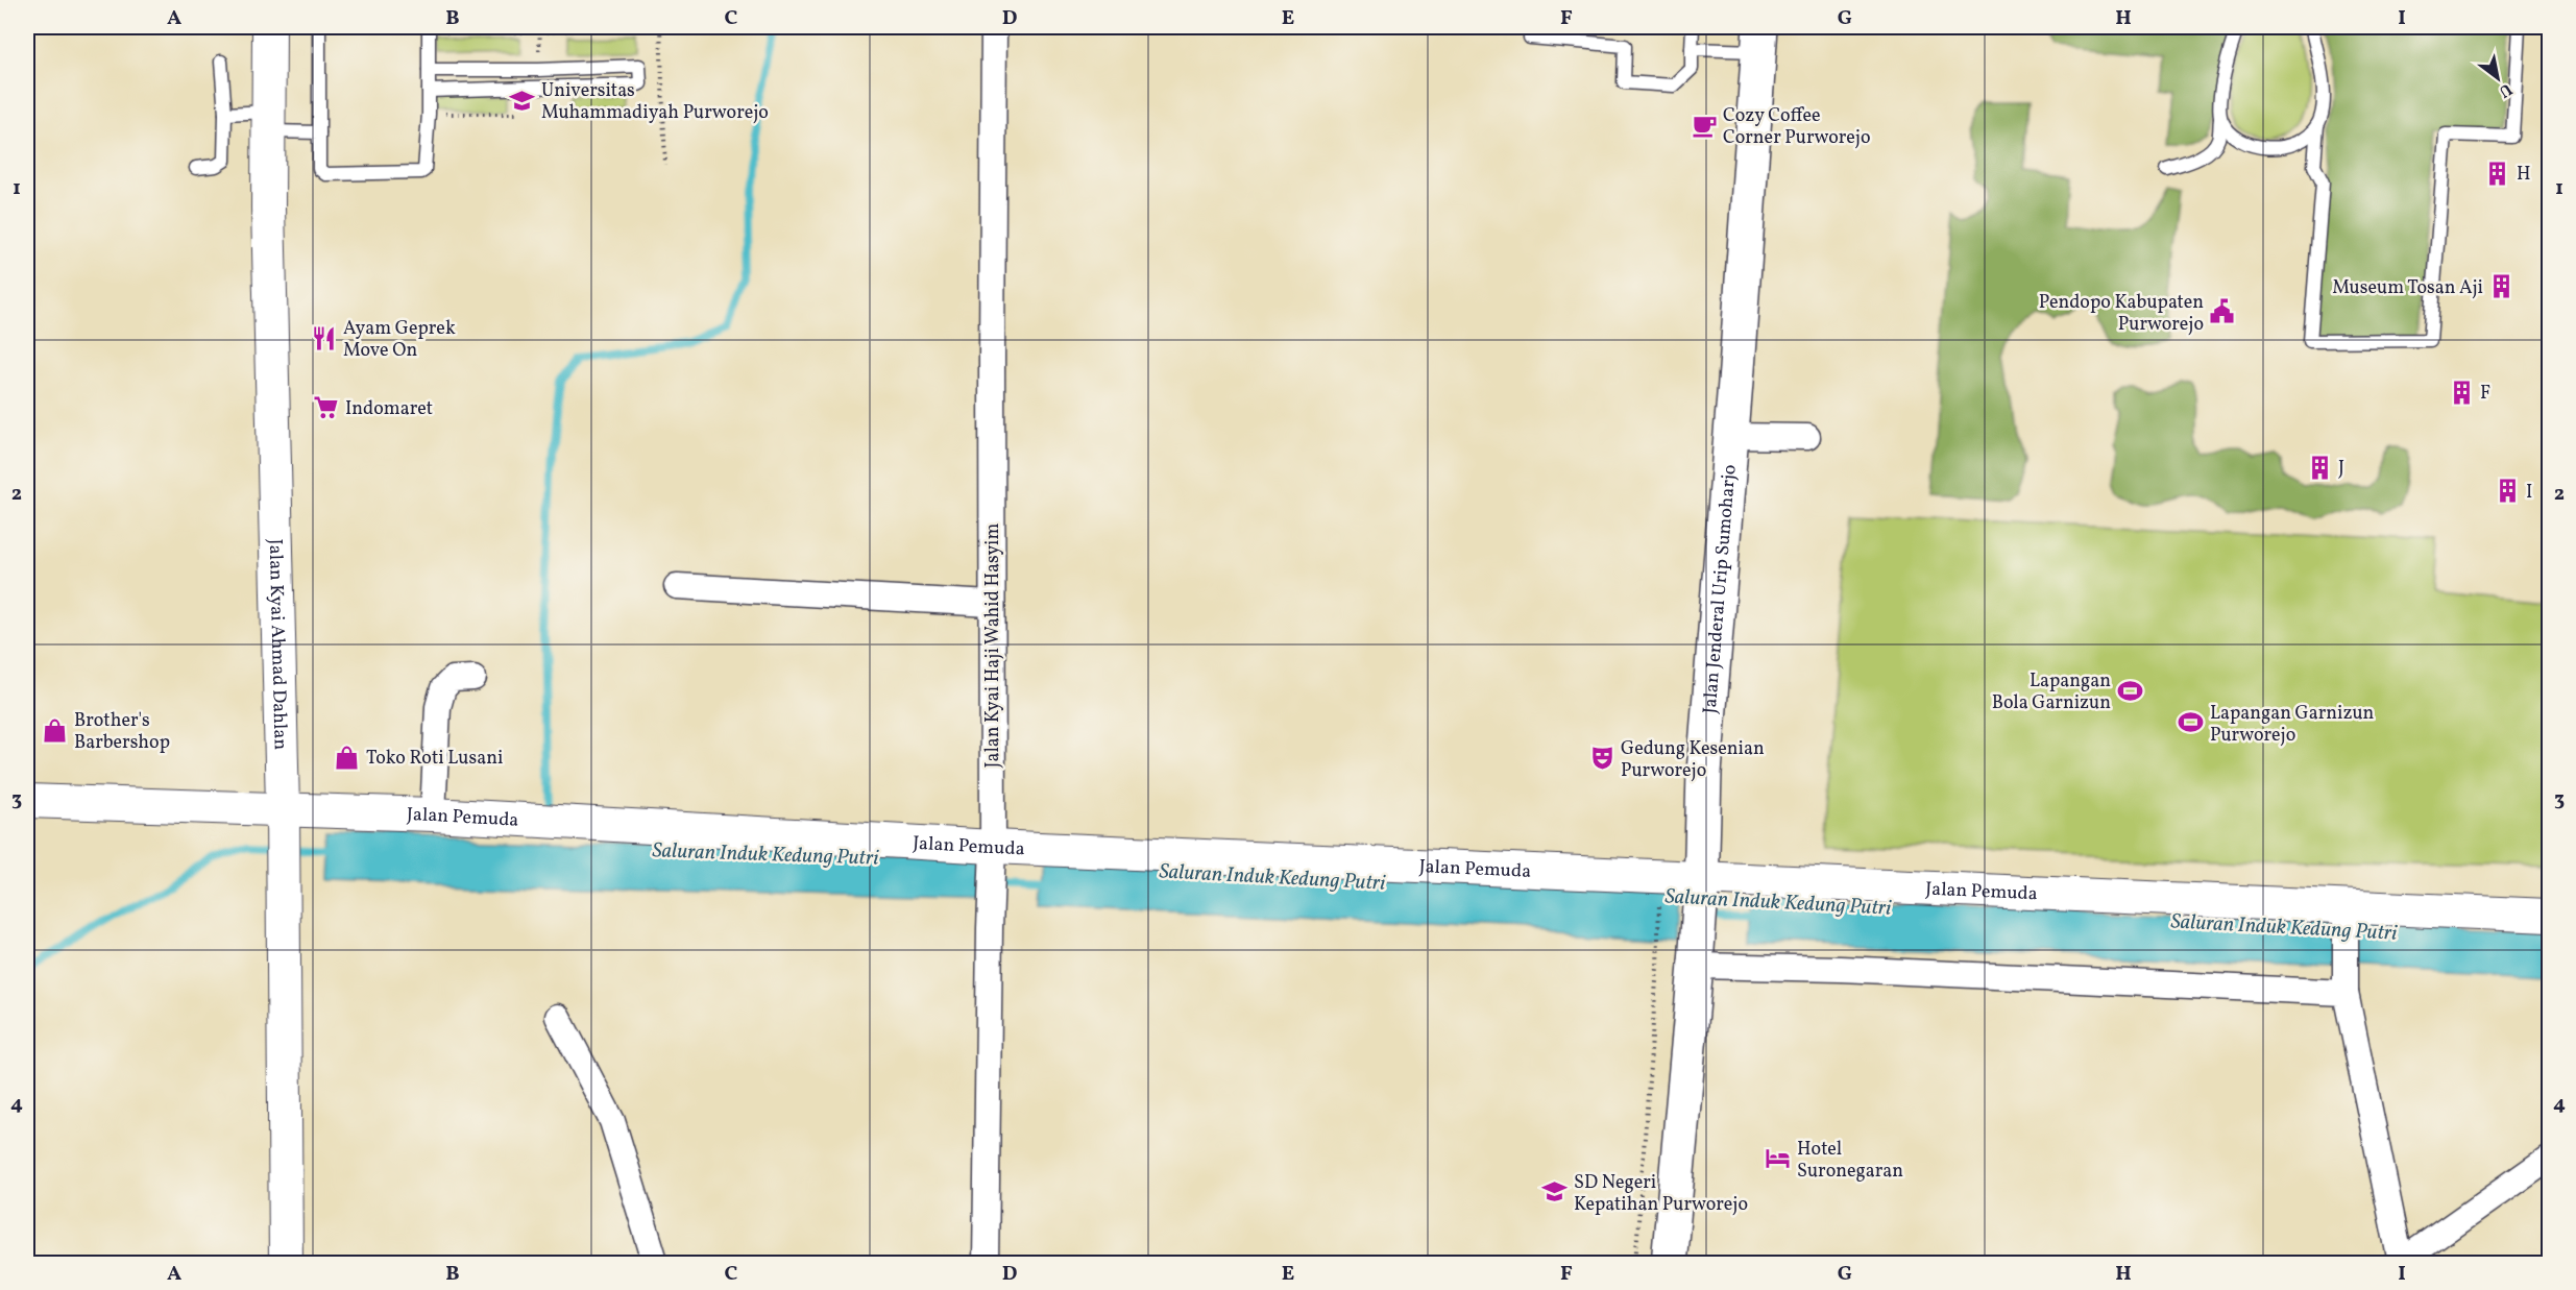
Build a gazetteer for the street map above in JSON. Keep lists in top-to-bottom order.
{
  "streets": {
    "main road": ["Jalan Jenderal Urip Sumoharjo"],
    "street": ["Jalan Kyai Ahmad Dahlan", "Jalan Kyai Haji Wahid Hasyim", "Jalan Pemuda"]
  },
  "crossings": [
    ["Jalan Jenderal Urip Sumoharjo", "Jalan Pemuda"],
    ["Jalan Kyai Ahmad Dahlan", "Jalan Pemuda"],
    ["Jalan Kyai Haji Wahid Hasyim", "Jalan Pemuda"]
  ],
  "water": ["Saluran Induk Kedung Putri"],
  "places": {
    "school or university": ["Universitas Muhammadiyah Purworejo", "SD Negeri Kepatihan Purworejo"],
    "cafe": ["Cozy Coffee Corner Purworejo"],
    "building": [
      "H",
      "Museum Tosan Aji",
      "F",
      "J",
      "I"
    ],
    "public building": ["Pendopo Kabupaten Purworejo"],
    "restaurant": ["Ayam Geprek Move On"],
    "supermarket": ["Indomaret"],
    "sports": ["Lapangan Bola Garnizun", "Lapangan Garnizun Purworejo"],
    "shop": ["Brother's Barbershop", "Toko Roti Lusani"],
    "theatre": ["Gedung Kesenian Purworejo"],
    "hotel": ["Hotel Suronegaran"]
  },
  "north": "bottom right",
  "grid": {
    "columns": [
      "A",
      "B",
      "C",
      "D",
      "E",
      "F",
      "G",
      "H",
      "I"
    ],
    "rows": [
      "1",
      "2",
      "3",
      "4"
    ]
  }
}
